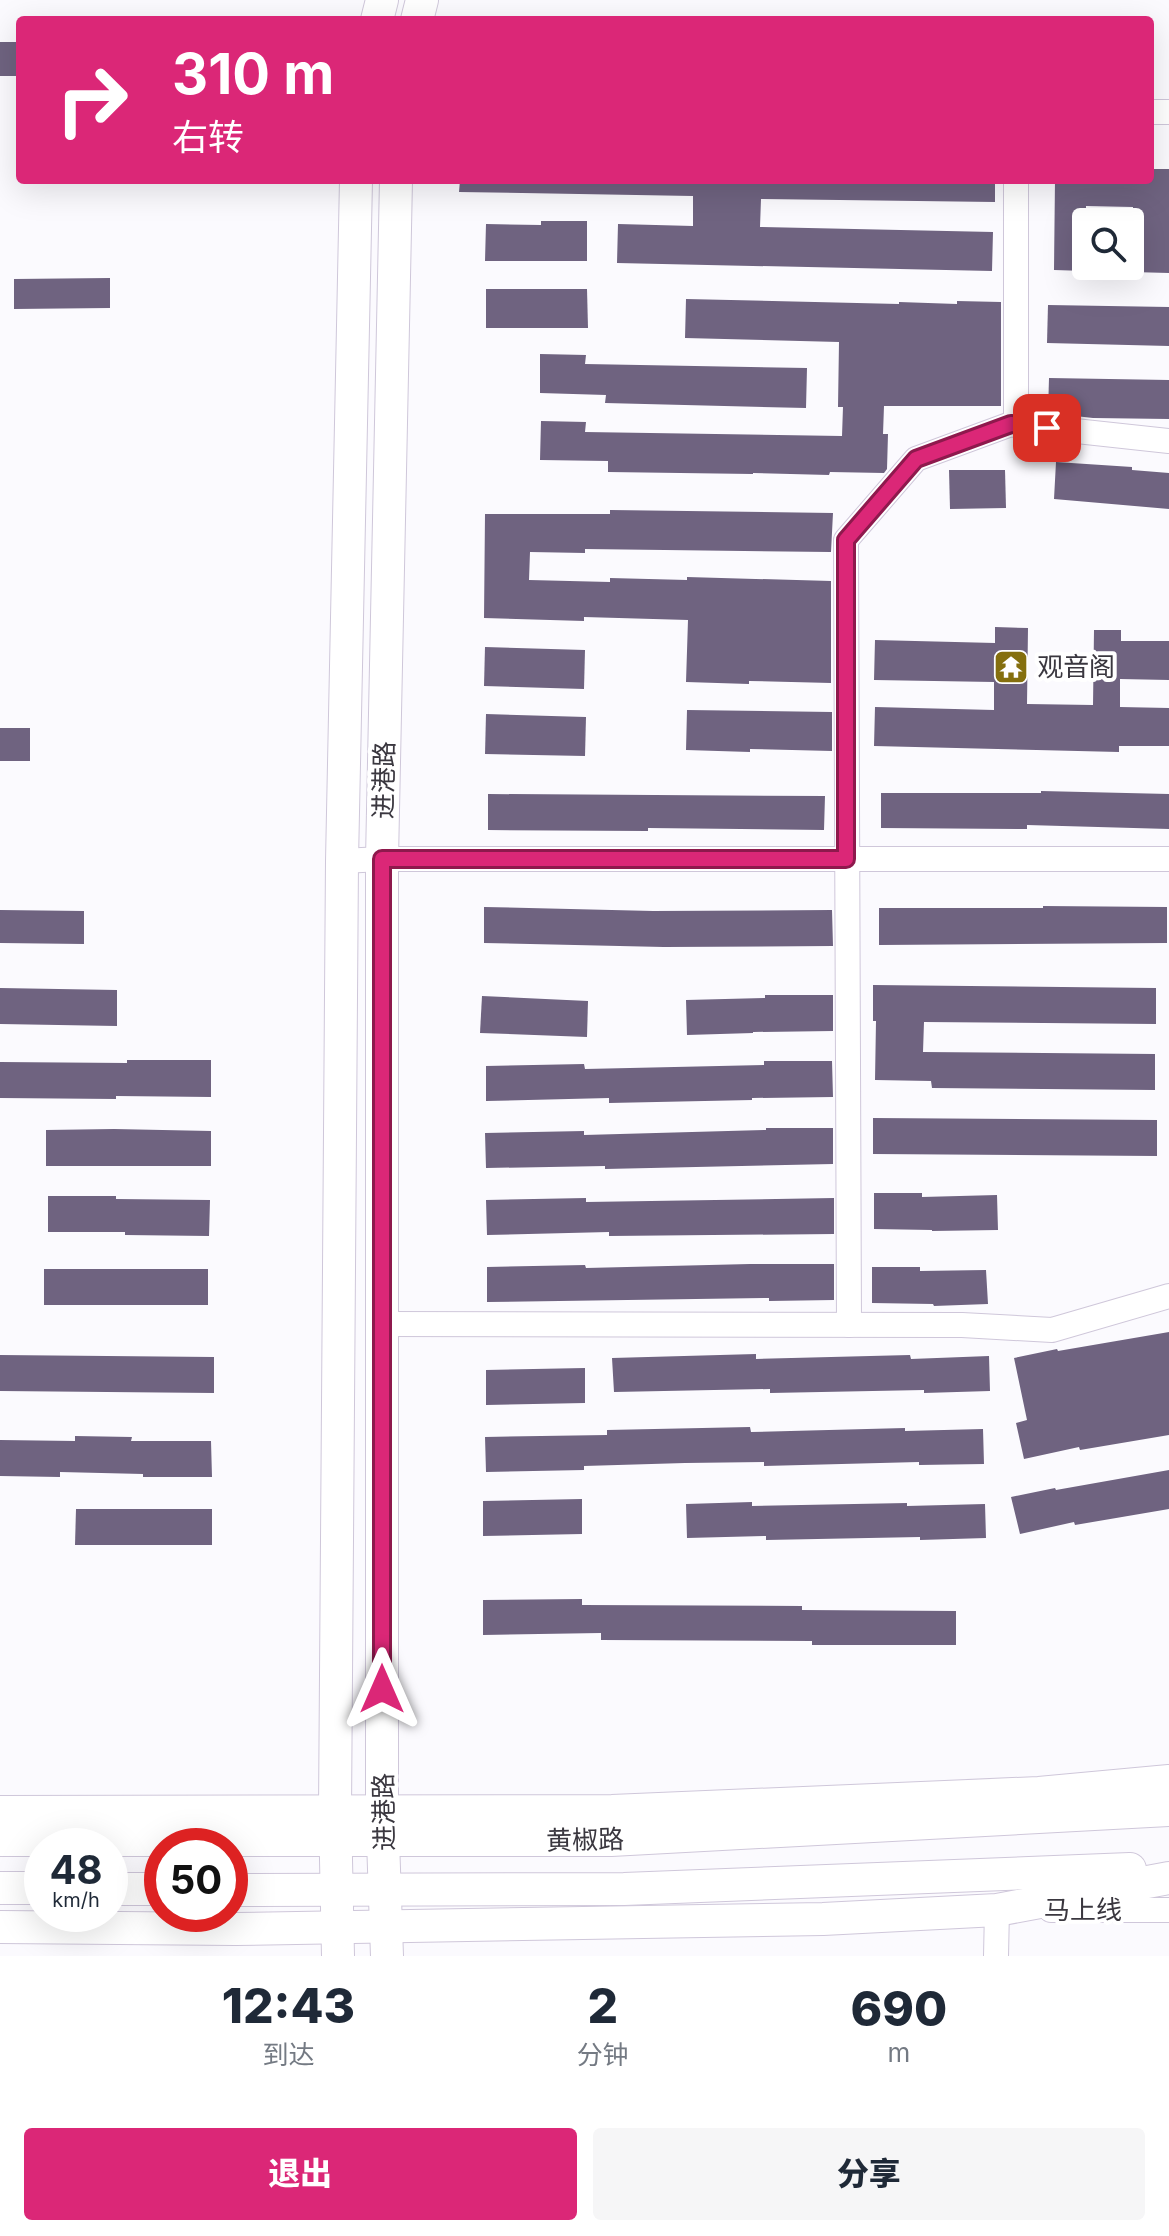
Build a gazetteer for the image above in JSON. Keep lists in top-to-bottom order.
{
  "streets": {
    "main road": ["进港路", "黄椒路"],
    "street": ["马上线"]
  },
  "crossings": [
    ["进港路", "黄椒路"]
  ],
  "places": {
    "temple": ["观音阁"]
  },
  "page": {
    "turn": ["310 m", "右转"],
    "speed": "48 km/h",
    "limit": "50",
    "eta": [
      "12:43",
      "到达",
      "2",
      "分钟",
      "690",
      "m"
    ],
    "buttons": ["退出", "分享"]
  }
}
